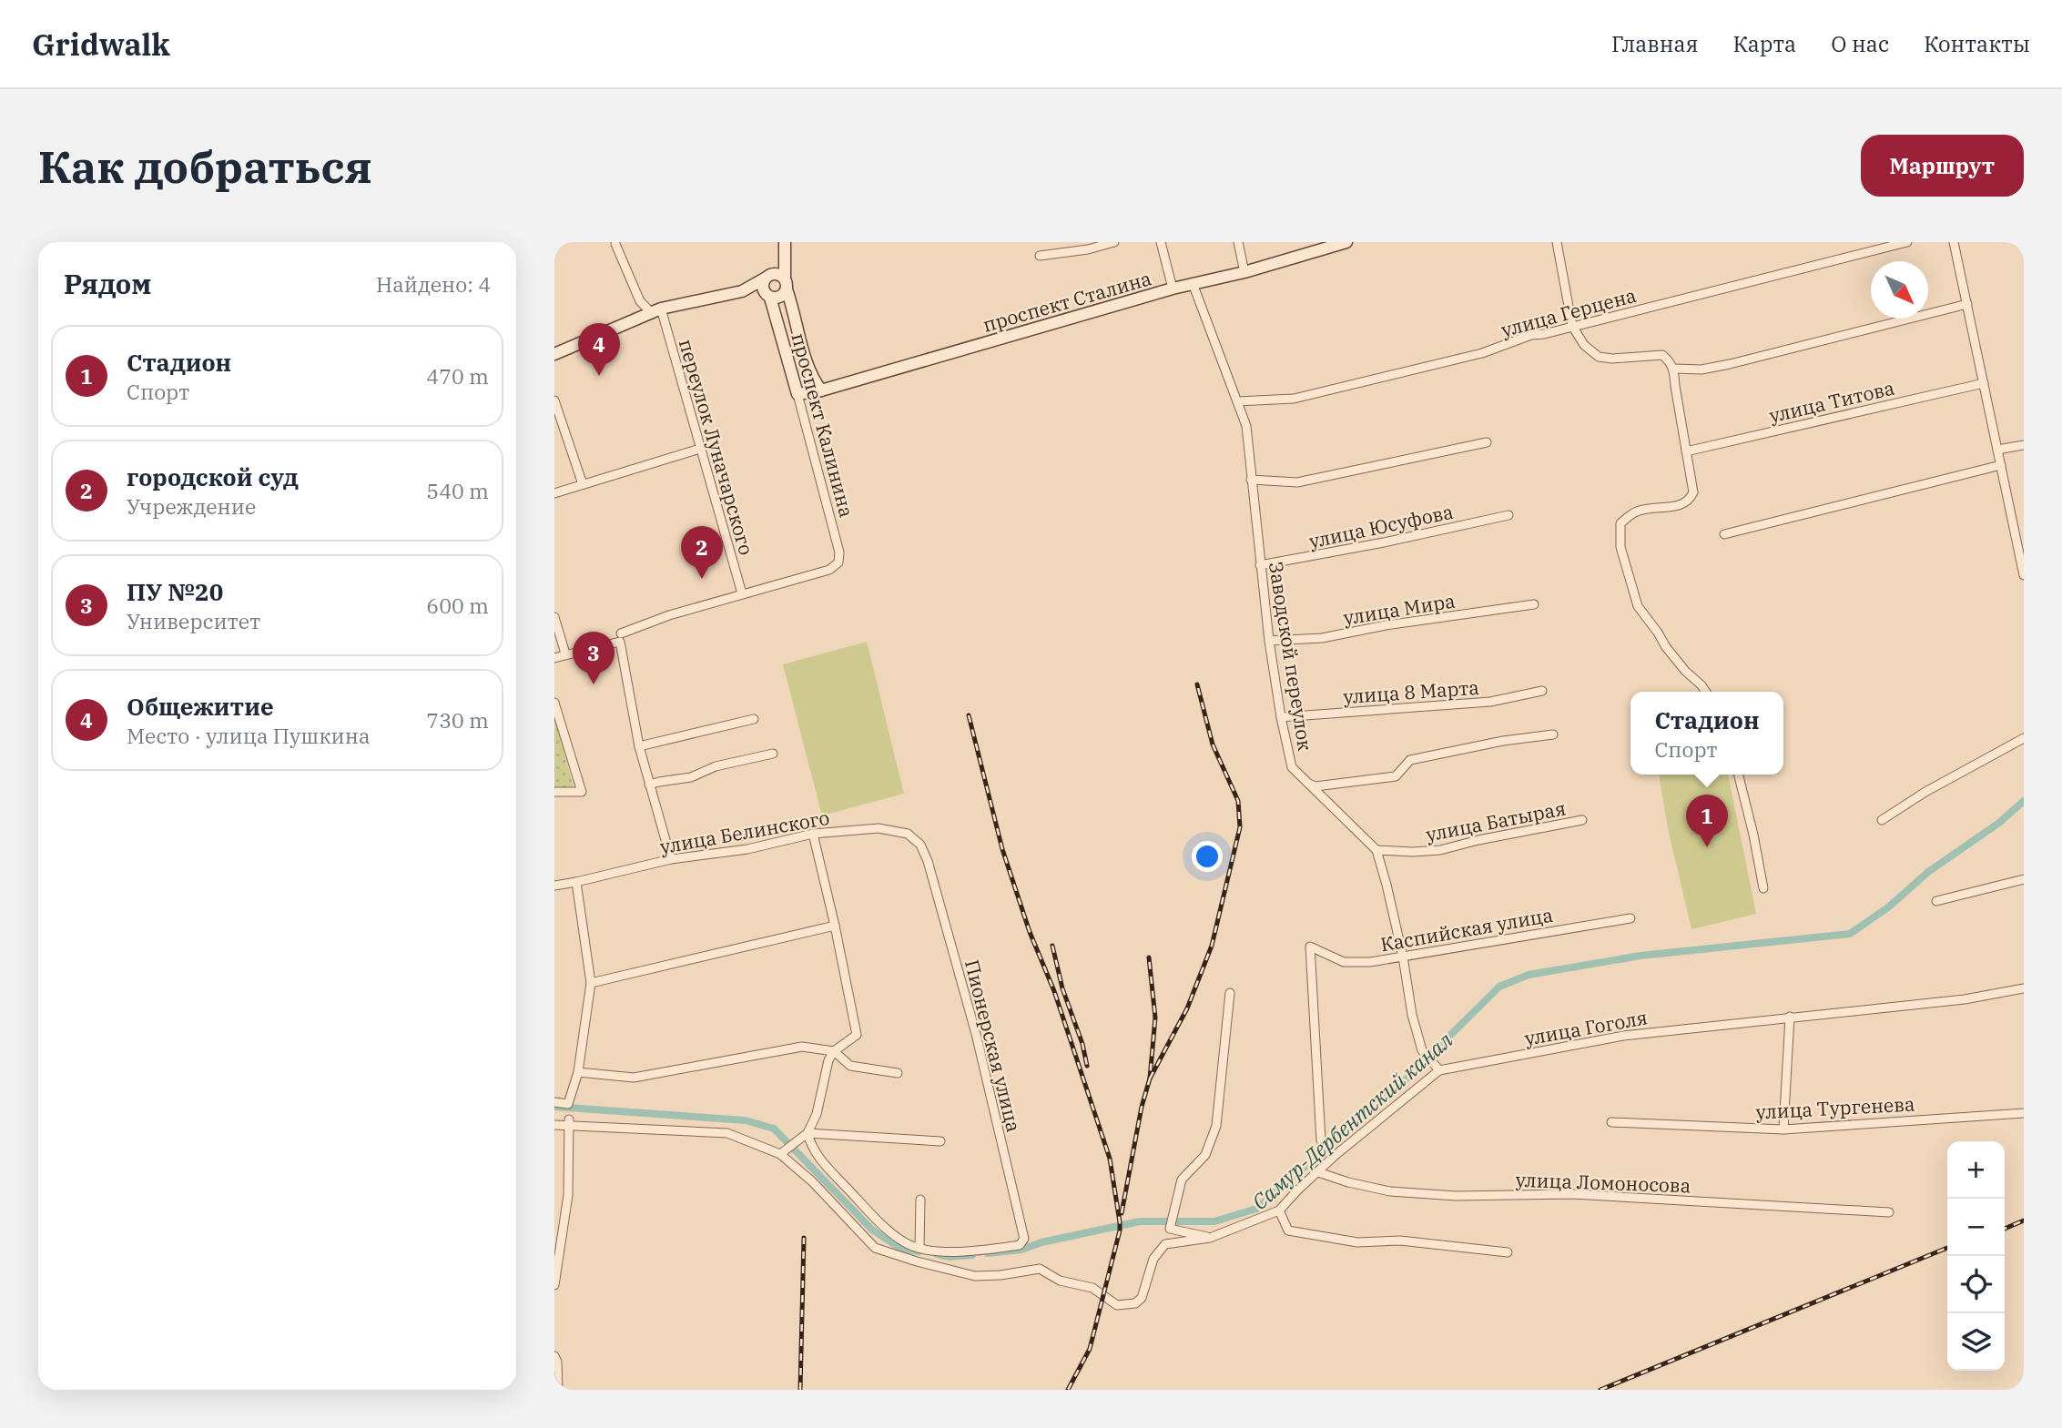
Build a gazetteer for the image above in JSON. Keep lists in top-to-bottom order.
{
  "streets": {
    "street": [
      "проспект Сталина",
      "улица Герцена",
      "улица Титова",
      "проспект Калинина",
      "переулок Луначарского",
      "улица Юсуфова",
      "улица Мира",
      "Заводской переулок",
      "улица 8 Марта",
      "улица Батырая",
      "улица Белинского",
      "Каспийская улица",
      "улица Гоголя",
      "Пионерская улица",
      "улица Тургенева",
      "улица Ломоносова"
    ]
  },
  "crossings": [
    ["проспект Сталина", "проспект Калинина"],
    ["проспект Сталина", "Заводской переулок"],
    ["улица Герцена", "Заводской переулок"],
    ["проспект Калинина", "переулок Луначарского"],
    ["улица Юсуфова", "Заводской переулок"],
    ["улица Мира", "Заводской переулок"],
    ["Заводской переулок", "улица 8 Марта"],
    ["Заводской переулок", "улица Батырая"],
    ["Заводской переулок", "Каспийская улица"],
    ["Заводской переулок", "улица Гоголя"],
    ["улица Белинского", "Пионерская улица"],
    ["улица Гоголя", "улица Ломоносова"]
  ],
  "water": ["Самур-Дербентский канал"],
  "north": "bottom right",
  "page": {
    "header": "Gridwalk",
    "nav": [
      "Главная",
      "Карта",
      "О нас",
      "Контакты"
    ],
    "buttons": "Маршрут",
    "title": "Как добраться",
    "heading": ["Рядом", "Найдено: 4"],
    "pins": [
      "4",
      "2",
      "3",
      "1"
    ],
    "list": [
      {
        "mark": "1",
        "name": "Стадион",
        "note": "Спорт",
        "value": "470 m"
      },
      {
        "mark": "2",
        "name": "городской суд",
        "note": "Учреждение",
        "value": "540 m"
      },
      {
        "mark": "3",
        "name": "ПУ №20",
        "note": "Университет",
        "value": "600 m"
      },
      {
        "mark": "4",
        "name": "Общежитие",
        "note": "Место · улица Пушкина",
        "value": "730 m"
      }
    ],
    "popup": ["Стадион", "Спорт"],
    "map_buttons": ["+", "−"]
  }
}
